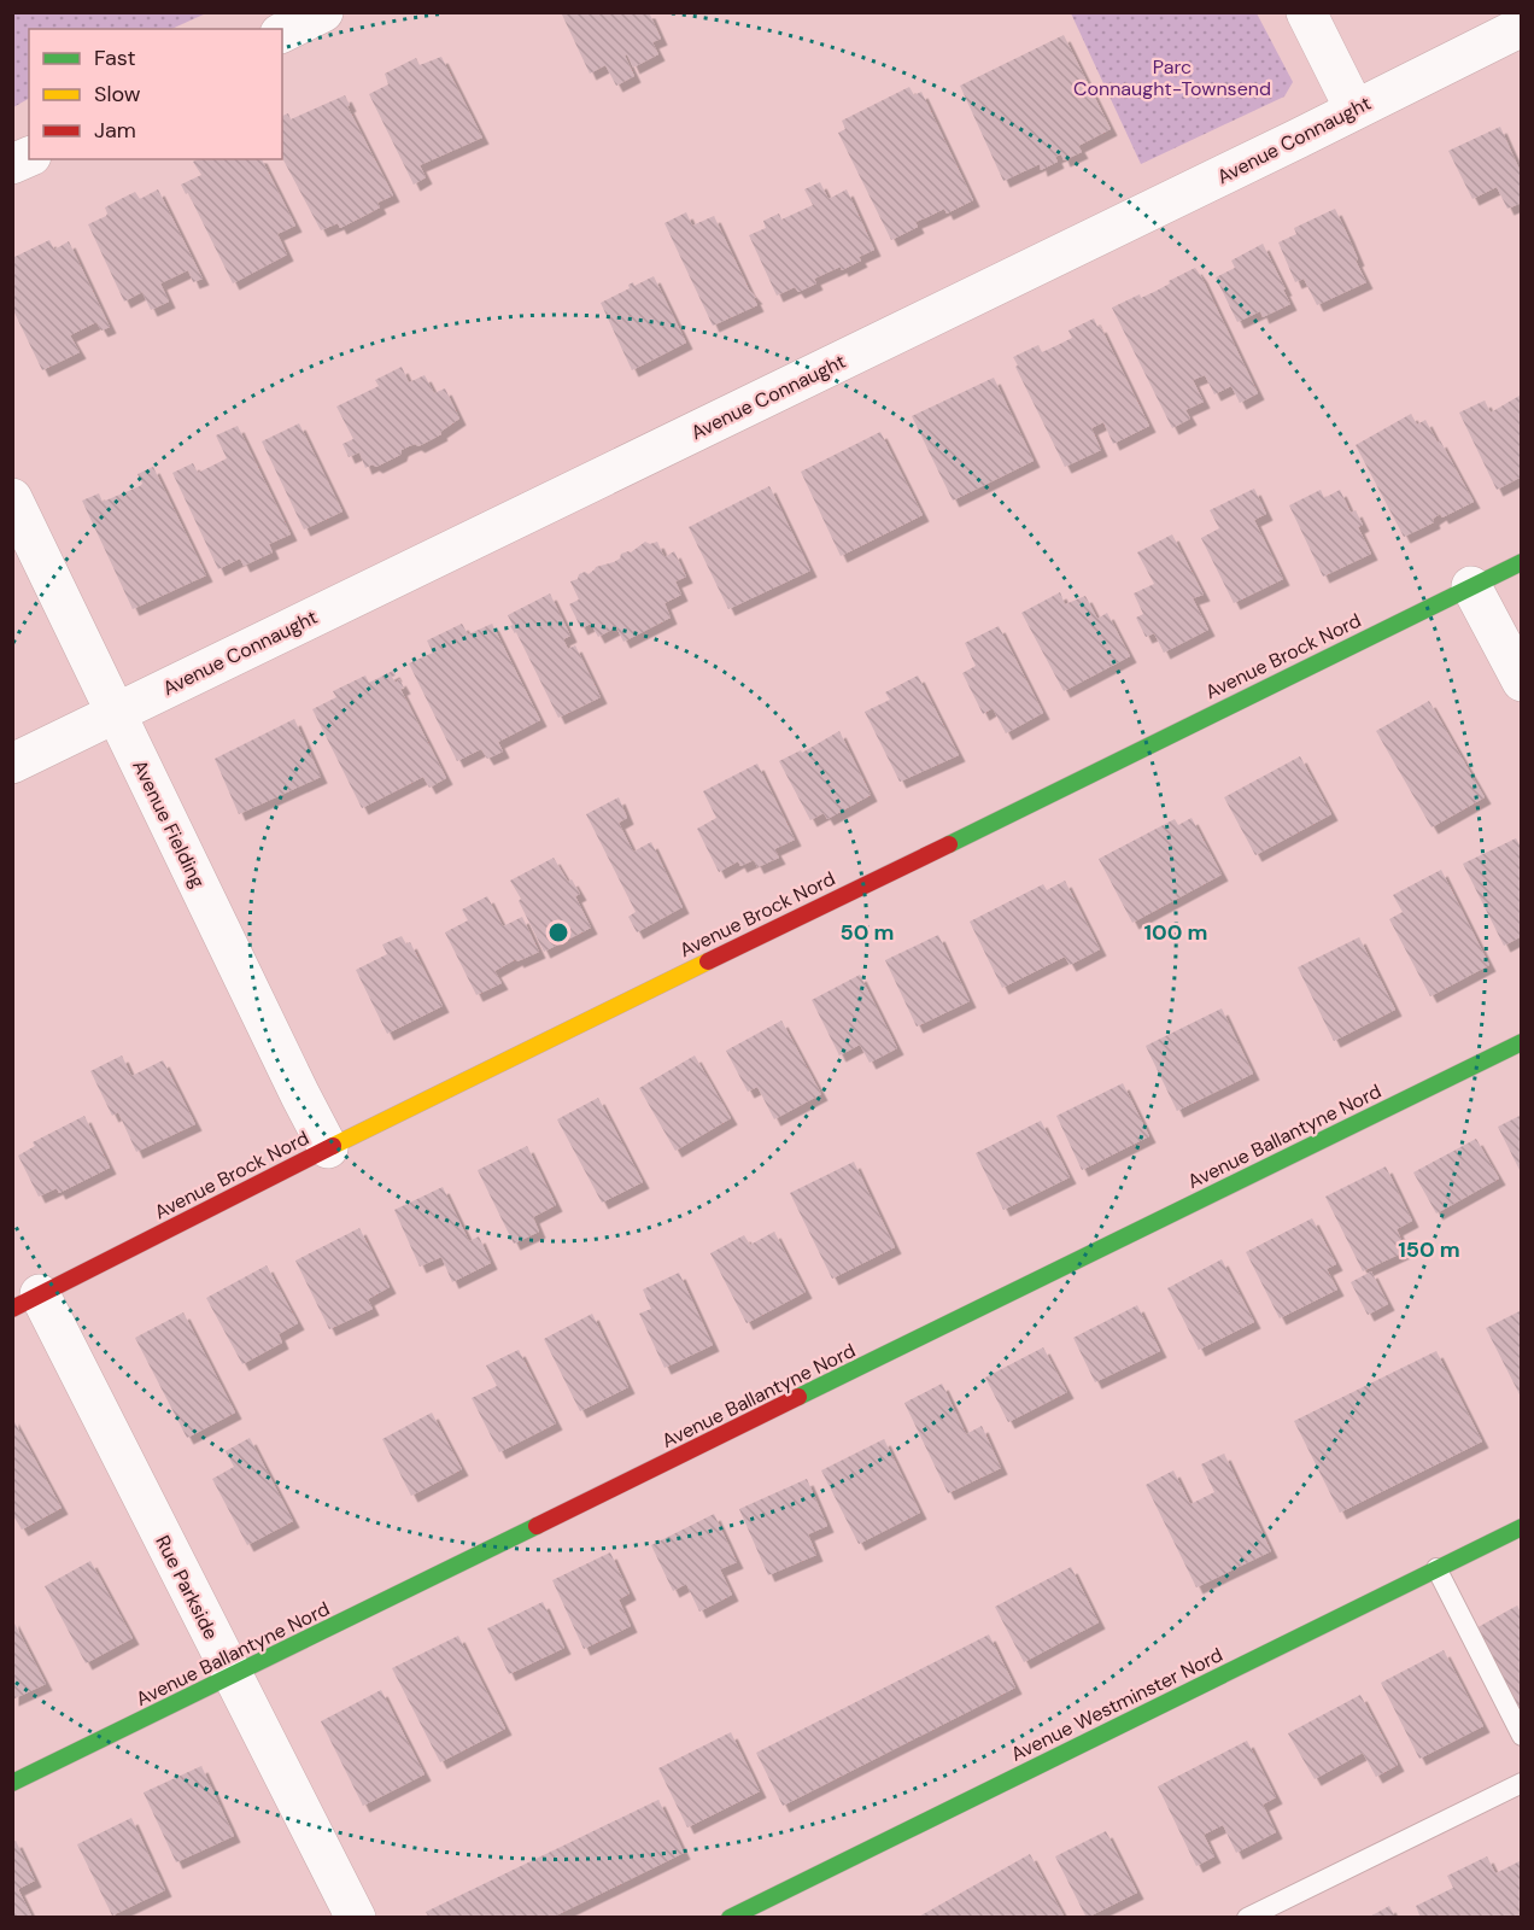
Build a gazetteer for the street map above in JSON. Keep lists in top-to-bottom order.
{
  "streets": {
    "street": [
      "Avenue Connaught",
      "Avenue Brock Nord",
      "Avenue Fielding",
      "Avenue Ballantyne Nord",
      "Rue Parkside",
      "Avenue Westminster Nord"
    ]
  },
  "crossings": [
    ["Avenue Connaught", "Avenue Fielding"],
    ["Avenue Brock Nord", "Avenue Fielding"],
    ["Avenue Brock Nord", "Rue Parkside"],
    ["Avenue Ballantyne Nord", "Rue Parkside"]
  ],
  "parks": ["Parc Connaught-Townsend"],
  "legend": ["Fast", "Slow", "Jam"],
  "rings": ["50 m", "100 m", "150 m"]
}
